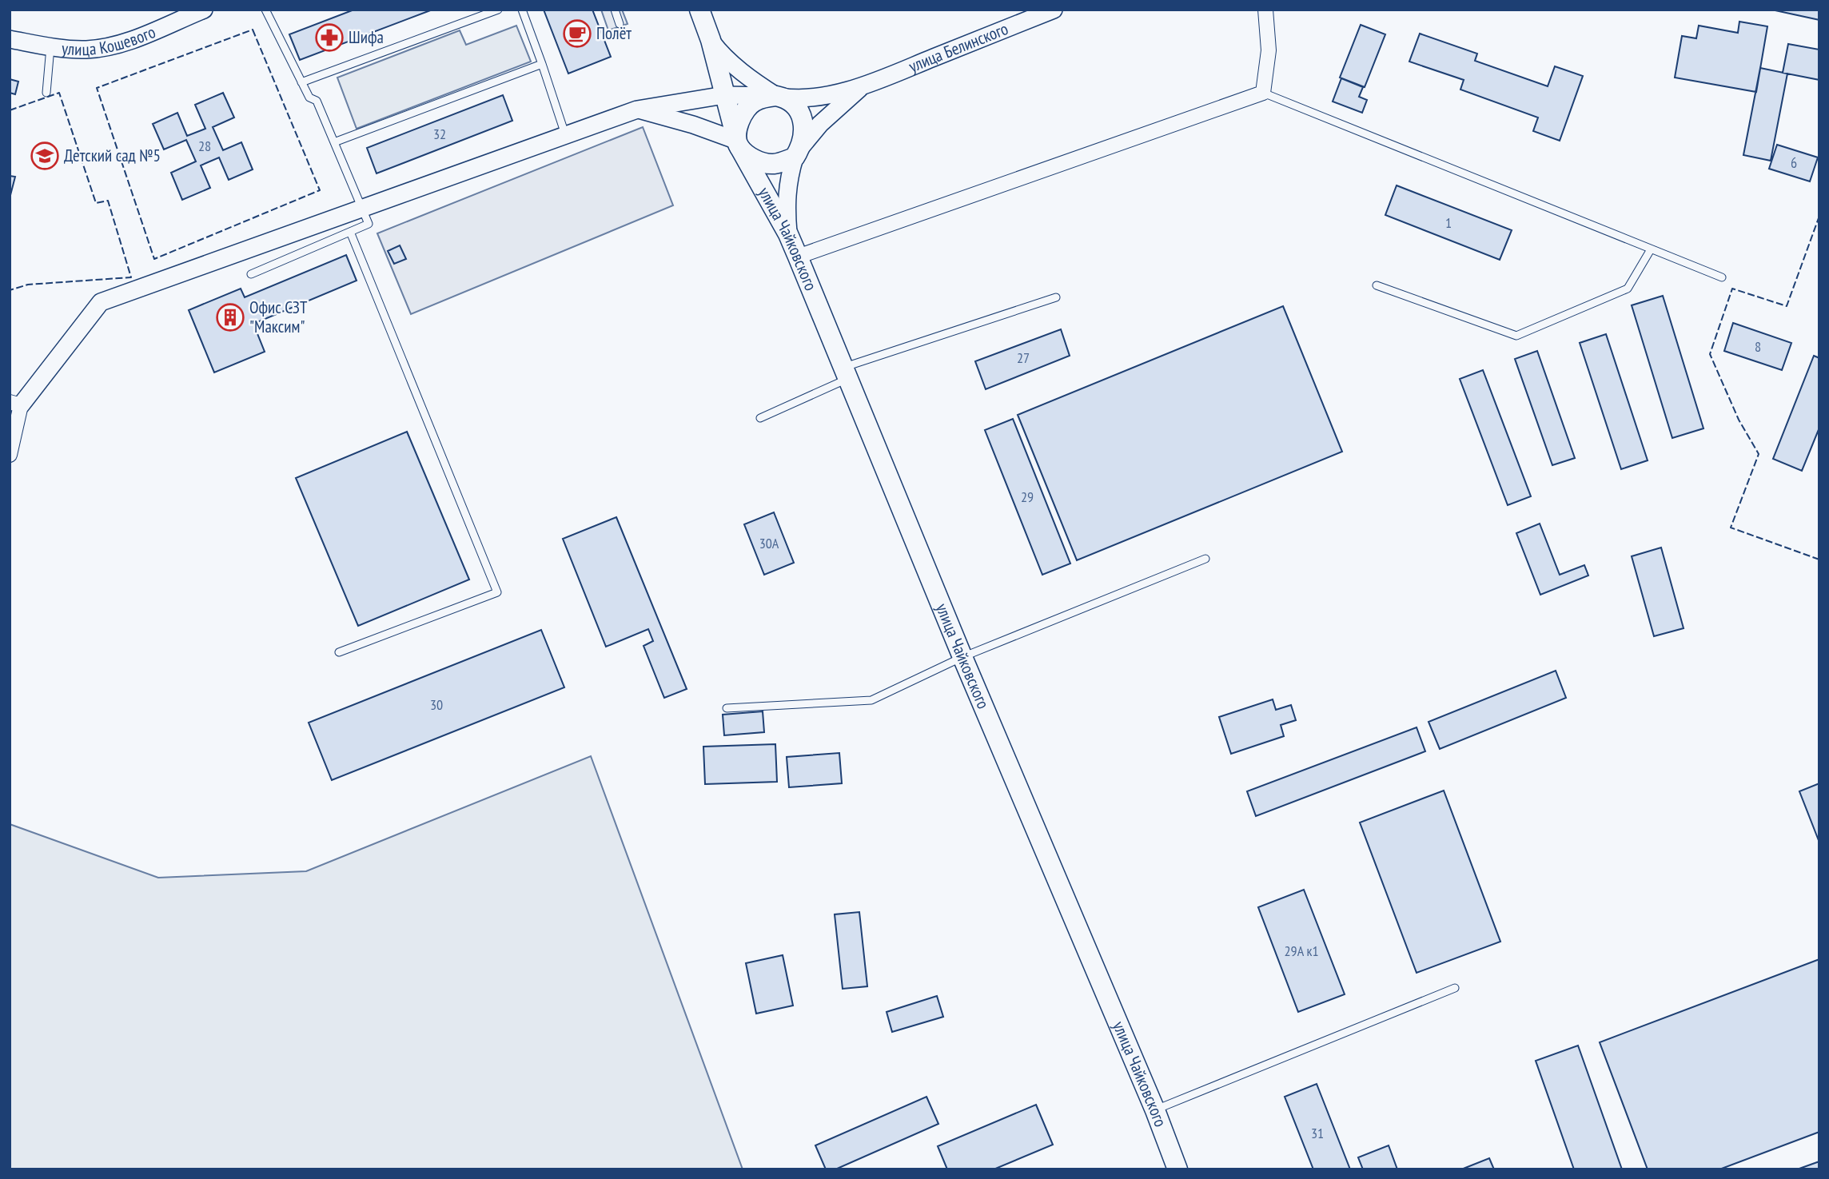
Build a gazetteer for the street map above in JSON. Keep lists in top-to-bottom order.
{
  "streets": {
    "main road": ["улица Чайковского"],
    "street": ["улица Кошевого", "улица Белинского"]
  },
  "places": {
    "cafe": ["Полёт"],
    "pharmacy": ["Шифа"],
    "school or university": ["Детский сад №5"],
    "building": ["Офис СЗТ \"Максим\""]
  },
  "house_numbers": [
    "32",
    "28",
    "6",
    "1",
    "8",
    "27",
    "29",
    "30А",
    "30",
    "29А к1",
    "31"
  ]
}
